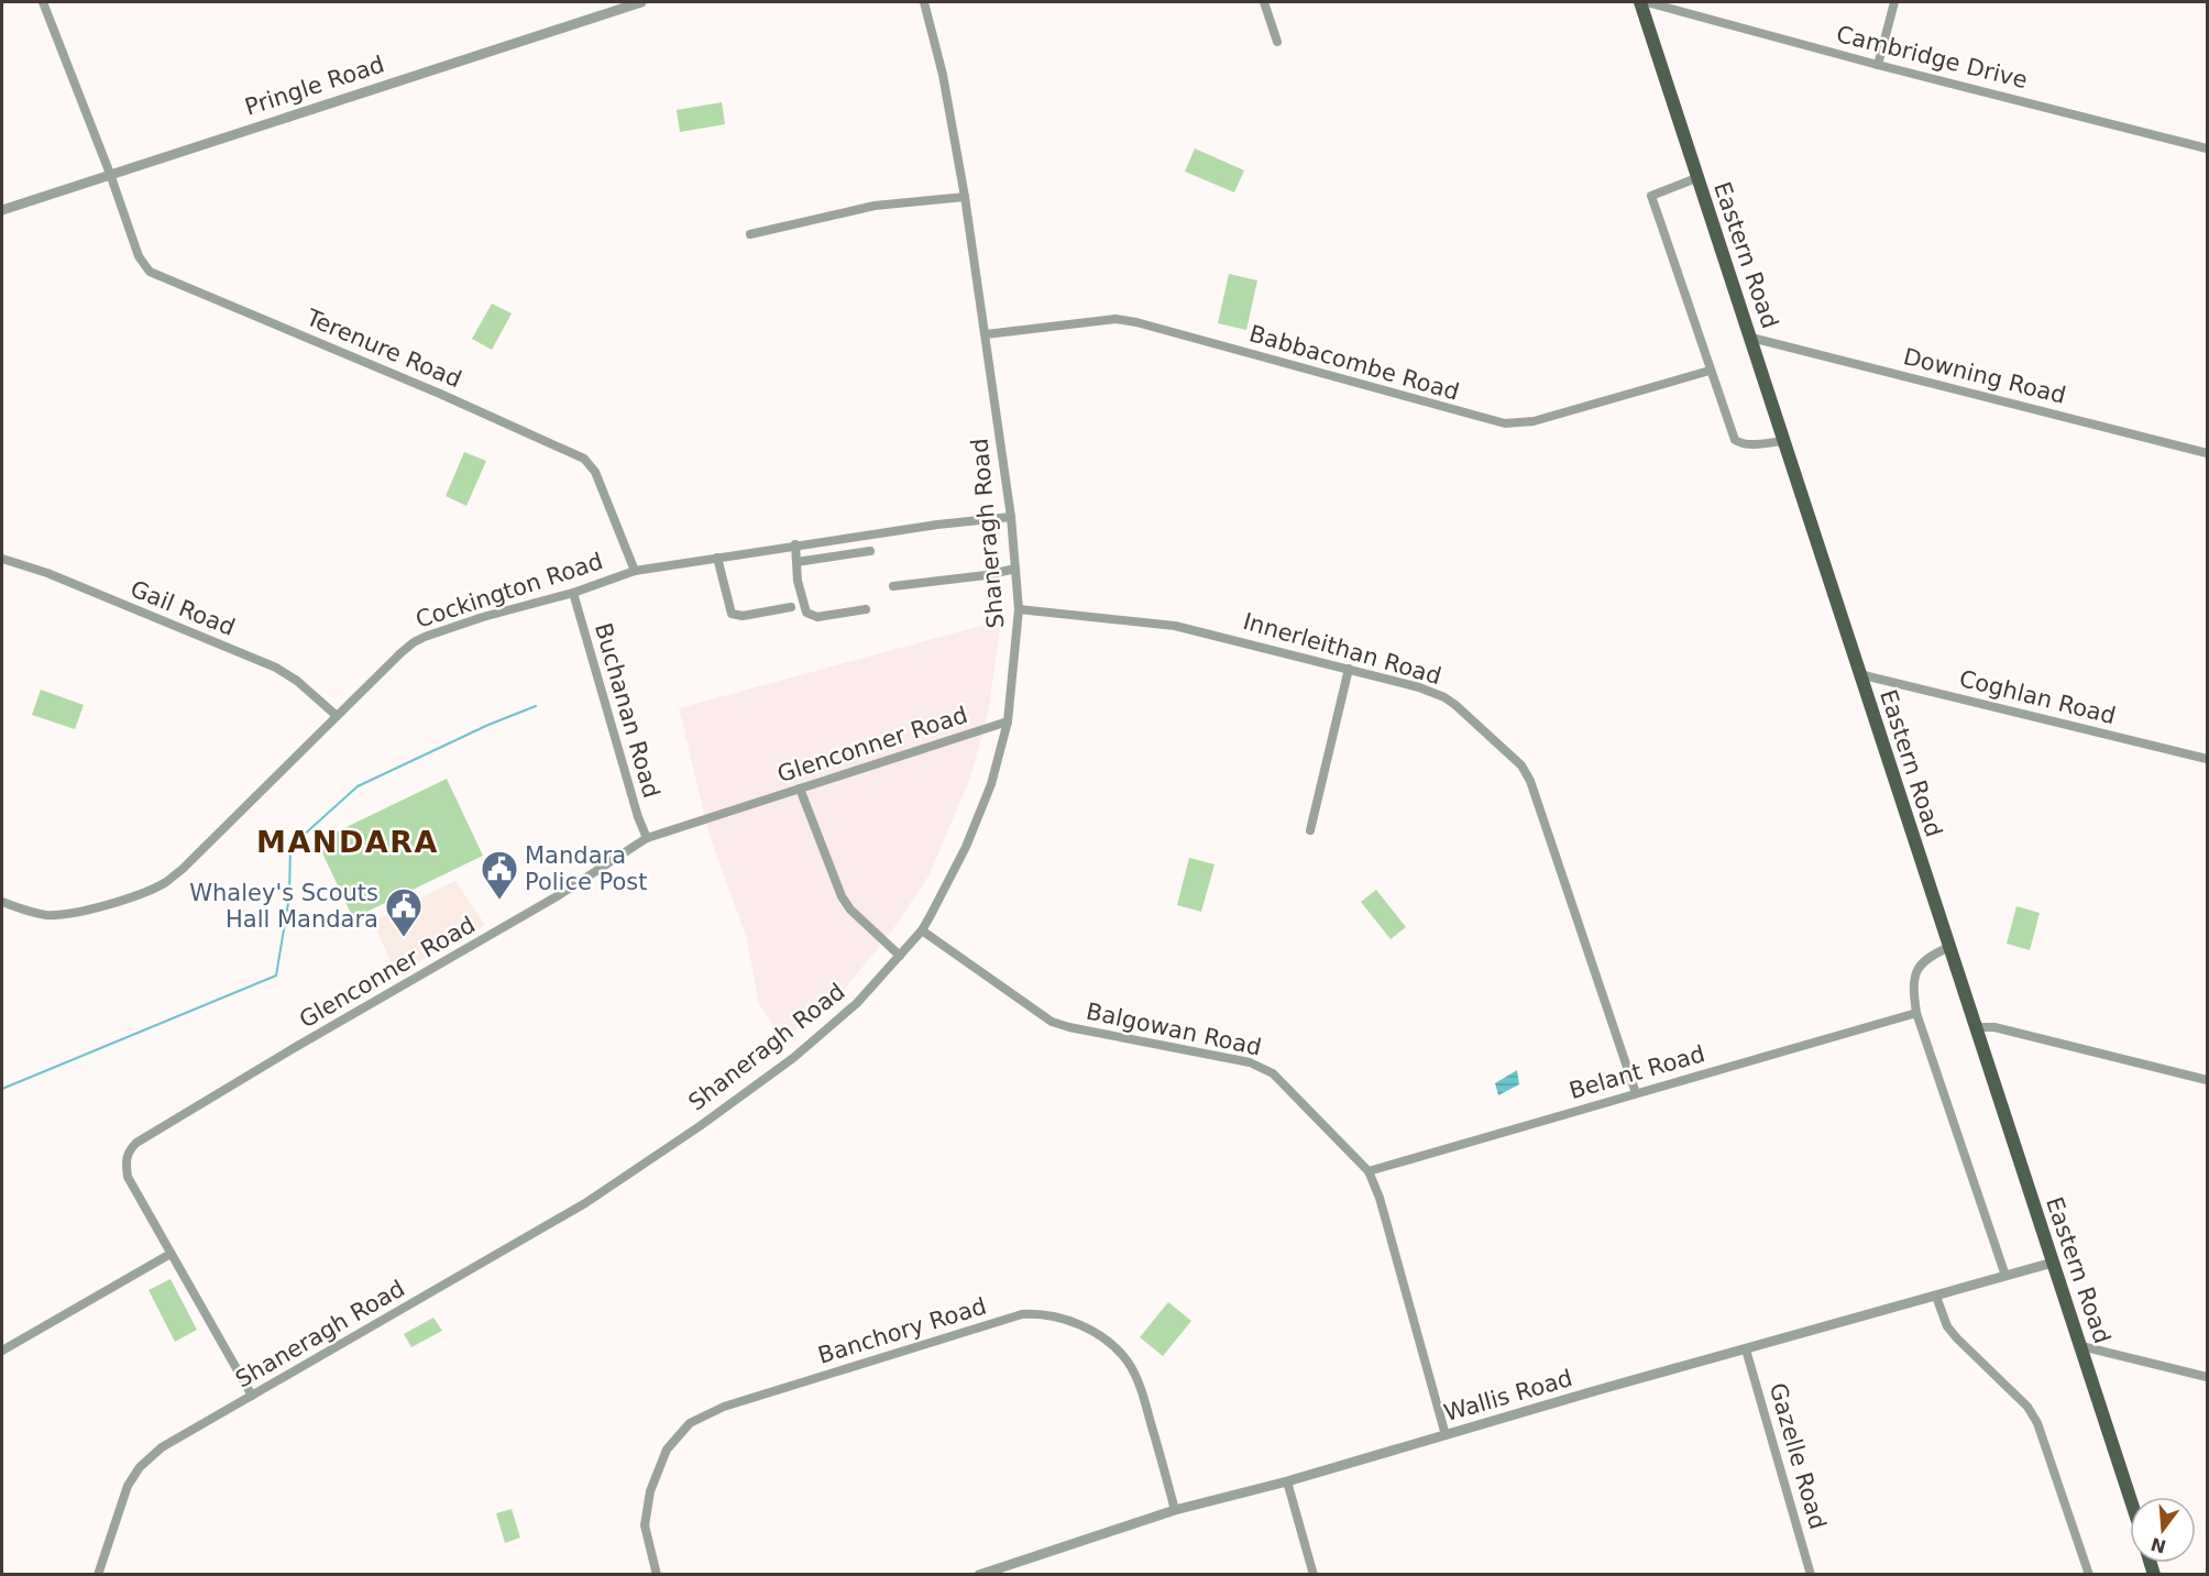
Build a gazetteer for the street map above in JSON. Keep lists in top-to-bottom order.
{
  "streets": {
    "main road": ["Eastern Road"],
    "street": [
      "Cambridge Drive",
      "Pringle Road",
      "Terenure Road",
      "Babbacombe Road",
      "Downing Road",
      "Shaneragh Road",
      "Cockington Road",
      "Gail Road",
      "Innerleithan Road",
      "Coghlan Road",
      "Buchanan Road",
      "Glenconner Road",
      "Balgowan Road",
      "Belant Road",
      "Banchory Road",
      "Wallis Road",
      "Gazelle Road"
    ]
  },
  "crossings": [
    ["Pringle Road", "Terenure Road"],
    ["Eastern Road", "Downing Road"],
    ["Eastern Road", "Coghlan Road"],
    ["Eastern Road", "Wallis Road"],
    ["Terenure Road", "Cockington Road"],
    ["Babbacombe Road", "Shaneragh Road"],
    ["Shaneragh Road", "Cockington Road"],
    ["Shaneragh Road", "Innerleithan Road"],
    ["Shaneragh Road", "Glenconner Road"],
    ["Shaneragh Road", "Balgowan Road"],
    ["Cockington Road", "Gail Road"],
    ["Cockington Road", "Buchanan Road"],
    ["Innerleithan Road", "Belant Road"],
    ["Buchanan Road", "Glenconner Road"],
    ["Balgowan Road", "Belant Road"],
    ["Balgowan Road", "Wallis Road"],
    ["Banchory Road", "Wallis Road"],
    ["Wallis Road", "Gazelle Road"]
  ],
  "districts": ["MANDARA"],
  "places": {
    "public building": ["Mandara Police Post", "Whaley's Scouts Hall Mandara"]
  },
  "north": "bottom"
}
